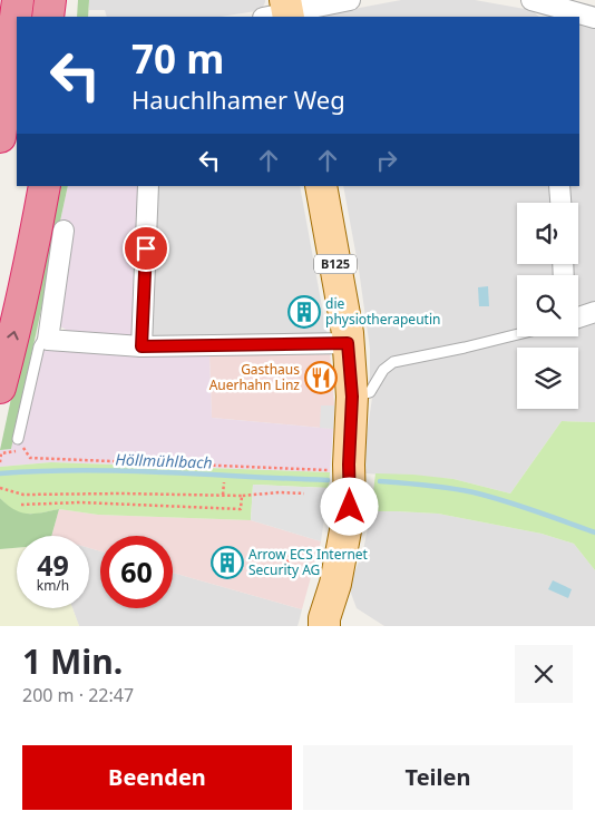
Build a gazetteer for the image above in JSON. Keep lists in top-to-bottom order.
{
  "streets": {
    "main road": ["B125"]
  },
  "water": ["Höllmühlbach"],
  "places": {
    "building": ["die physiotherapeutin", "Arrow ECS Internet Security AG"],
    "restaurant": ["Gasthaus Auerhahn Linz"]
  },
  "page": {
    "turn": ["70 m", "Hauchlhamer Weg"],
    "speed": "49 km/h",
    "limit": "60",
    "heading": ["1 Min.", "200 m · 22:47"],
    "buttons": ["Beenden", "Teilen"]
  }
}
